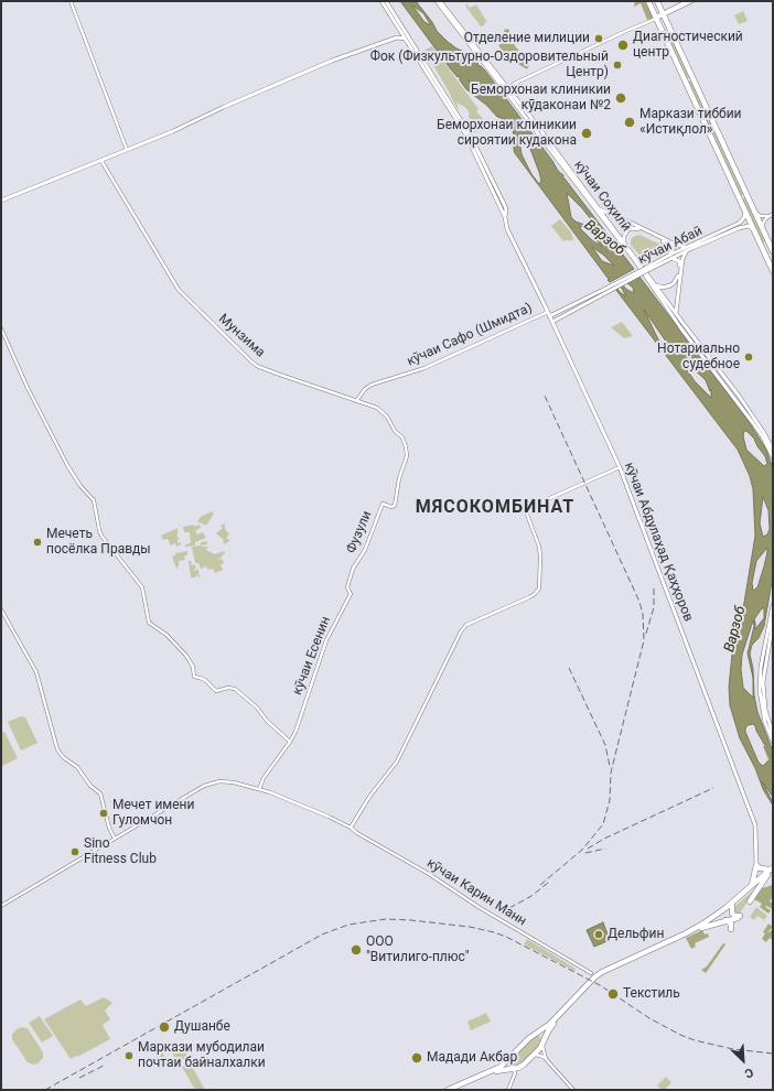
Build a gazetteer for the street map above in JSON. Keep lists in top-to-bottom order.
{
  "streets": {
    "main road": ["кӯчаи Соҳилӣ", "кӯчаи Абаӣ", "кӯчаи Абдулаҳад Қаҳҳоров"],
    "street": [
      "кӯчаи Сафо (Шмидта)",
      "Мунзима",
      "Фузули",
      "кӯчаи Есенин",
      "кӯчаи Карин Манн"
    ]
  },
  "crossings": [
    ["кӯчаи Абаӣ", "кӯчаи Абдулаҳад Қаҳҳоров"],
    ["кӯчаи Сафо (Шмидта)", "Мунзима"],
    ["кӯчаи Сафо (Шмидта)", "кӯчаи Абдулаҳад Қаҳҳоров"],
    ["Мунзима", "Фузули"],
    ["Фузули", "кӯчаи Есенин"],
    ["кӯчаи Есенин", "кӯчаи Карин Манн"]
  ],
  "districts": ["МЯСОКОМБИНАТ"],
  "water": ["Варзоб"],
  "places": [
    "Отделение милиции",
    "Диагностический центр",
    "Фок (Физкультурно-Оздоровительный Центр)",
    "Беморхонаи клиникии кӯдаконаи №2",
    "Маркази тиббии «Истиқлол»",
    "Беморхонаи клиникии сироятии кудакона",
    "Нотариально судебное",
    "Мечеть посёлка Правды",
    "Мечет имени Гуломчон",
    "Sino Fitness Club",
    "Дельфин",
    "ООО \"Витилиго-плюс\"",
    "Текстиль",
    "Душанбе",
    "Маркази мубодилаи почтаи байналхалки",
    "Мадади Акбар"
  ],
  "north": "bottom right"
}
